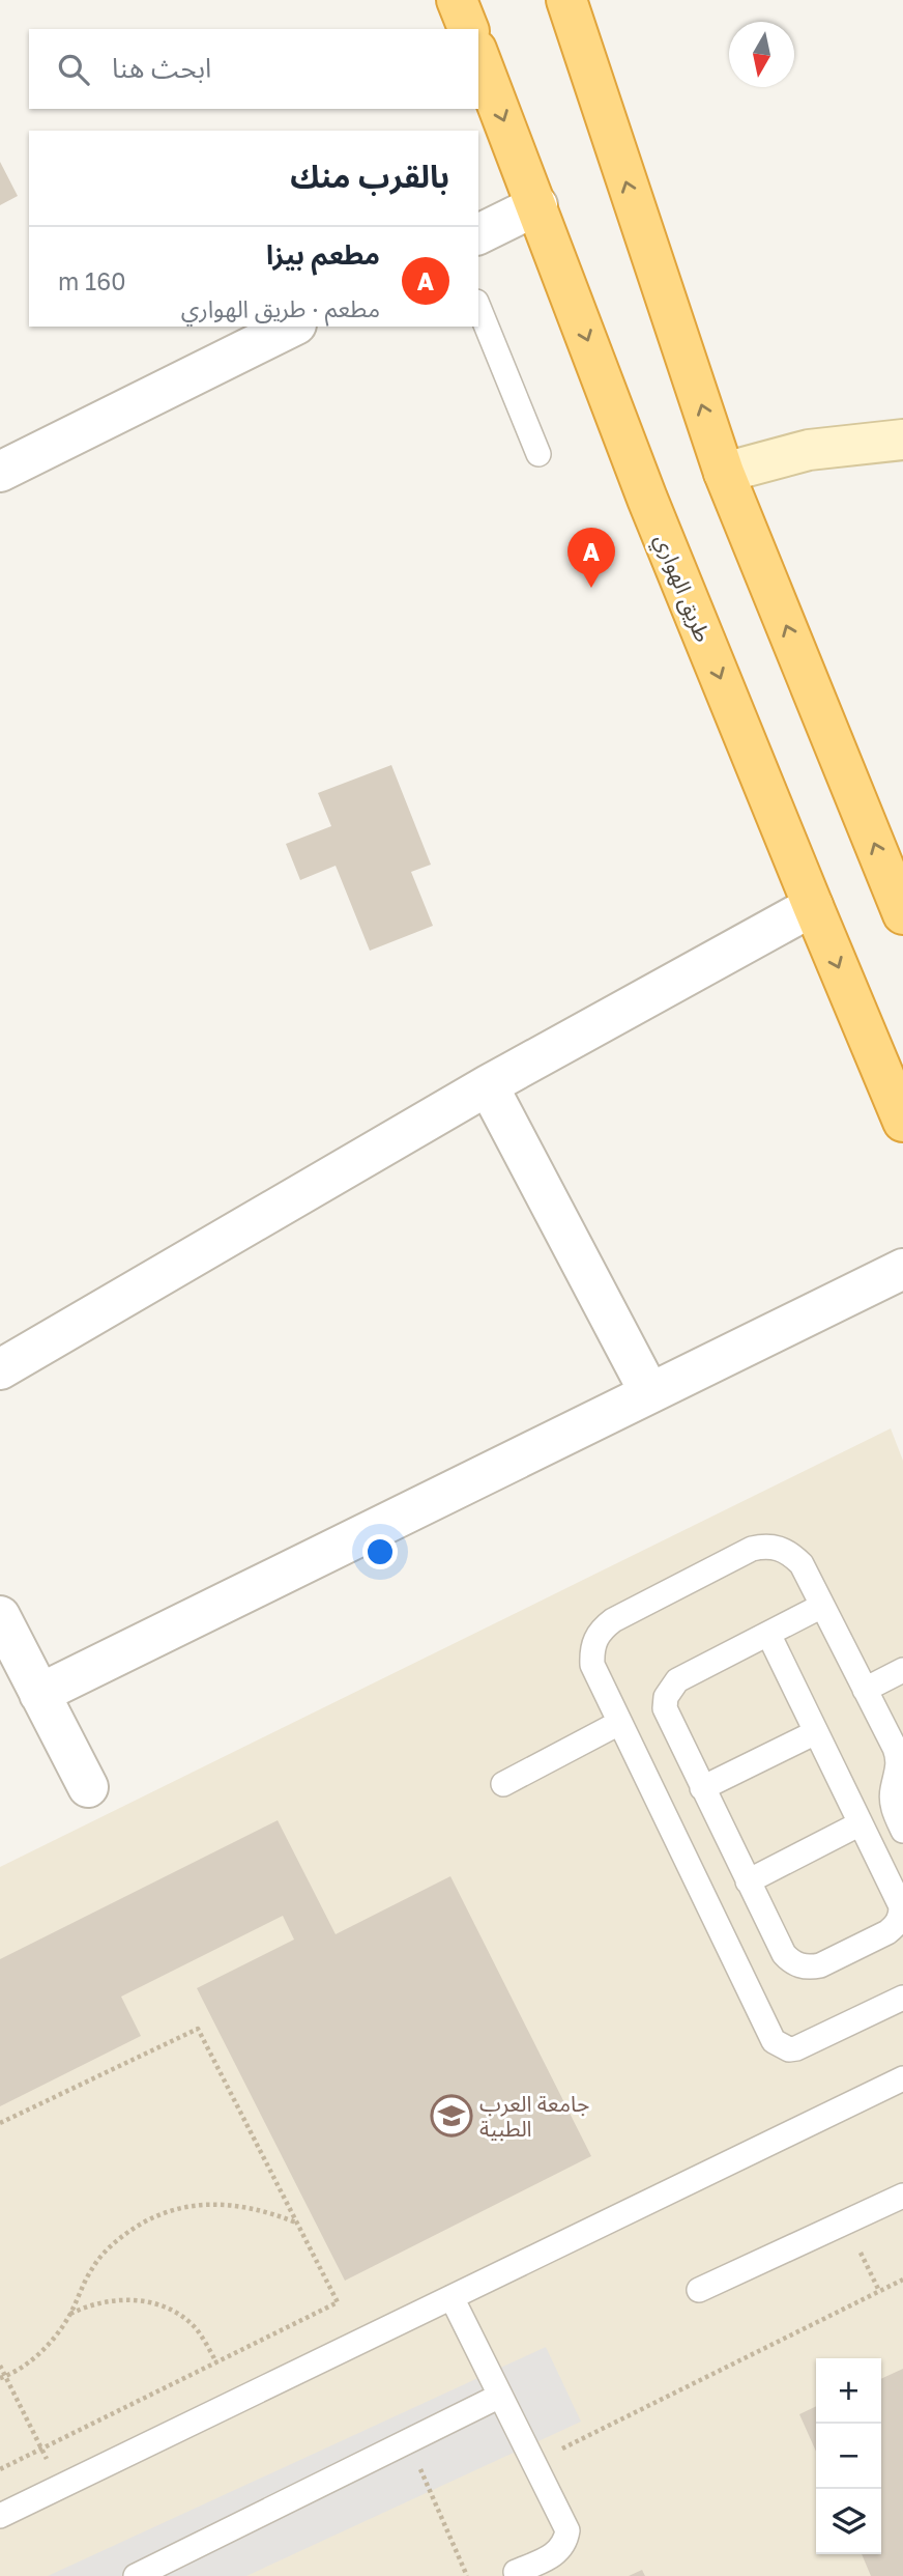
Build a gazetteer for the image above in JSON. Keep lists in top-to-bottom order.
{
  "streets": {
    "highway": ["طريق الهواري"]
  },
  "places": {
    "school or university": ["جامعة العرب الطبية"]
  },
  "north": "bottom",
  "page": {
    "search": "ابحث هنا",
    "heading": "بالقرب منك",
    "list": [
      {
        "mark": "A",
        "name": "مطعم بيزا",
        "note": "مطعم · طريق الهواري",
        "value": "160 m"
      }
    ],
    "pins": "A",
    "map_buttons": ["+", "−"]
  }
}
